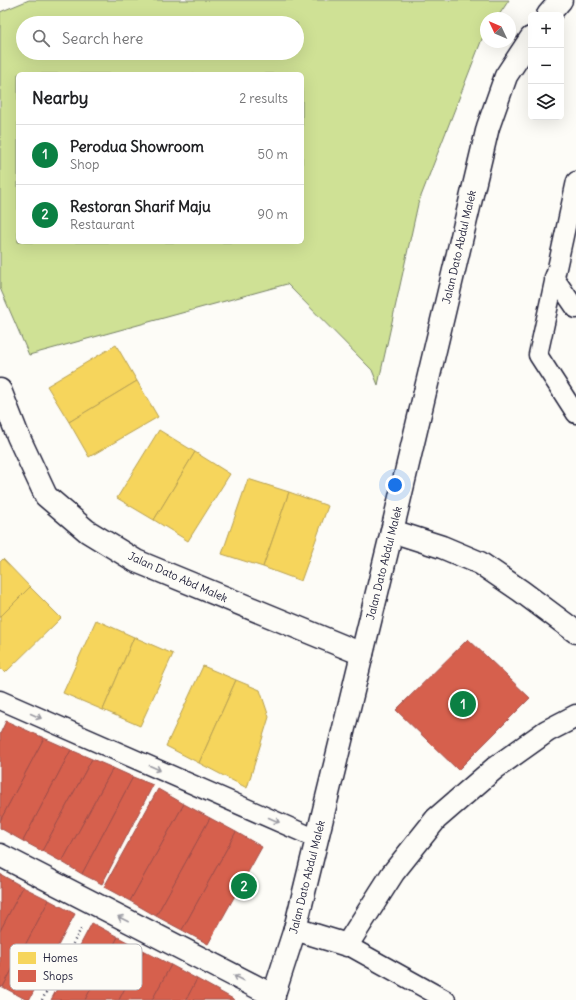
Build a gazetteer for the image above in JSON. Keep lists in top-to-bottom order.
{
  "streets": {
    "street": ["Jalan Dato Abdul Malek", "Jalan Dato Abd Malek"]
  },
  "crossings": [
    ["Jalan Dato Abdul Malek", "Jalan Dato Abd Malek"]
  ],
  "legend": ["Homes", "Shops"],
  "north": "top left",
  "page": {
    "map_buttons": ["+", "−"],
    "search": "Search here",
    "heading": ["Nearby", "2 results"],
    "list": [
      {
        "mark": "1",
        "name": "Perodua Showroom",
        "note": "Shop",
        "value": "50 m"
      },
      {
        "mark": "2",
        "name": "Restoran Sharif Maju",
        "note": "Restaurant",
        "value": "90 m"
      }
    ],
    "pins": ["1", "2"]
  }
}
